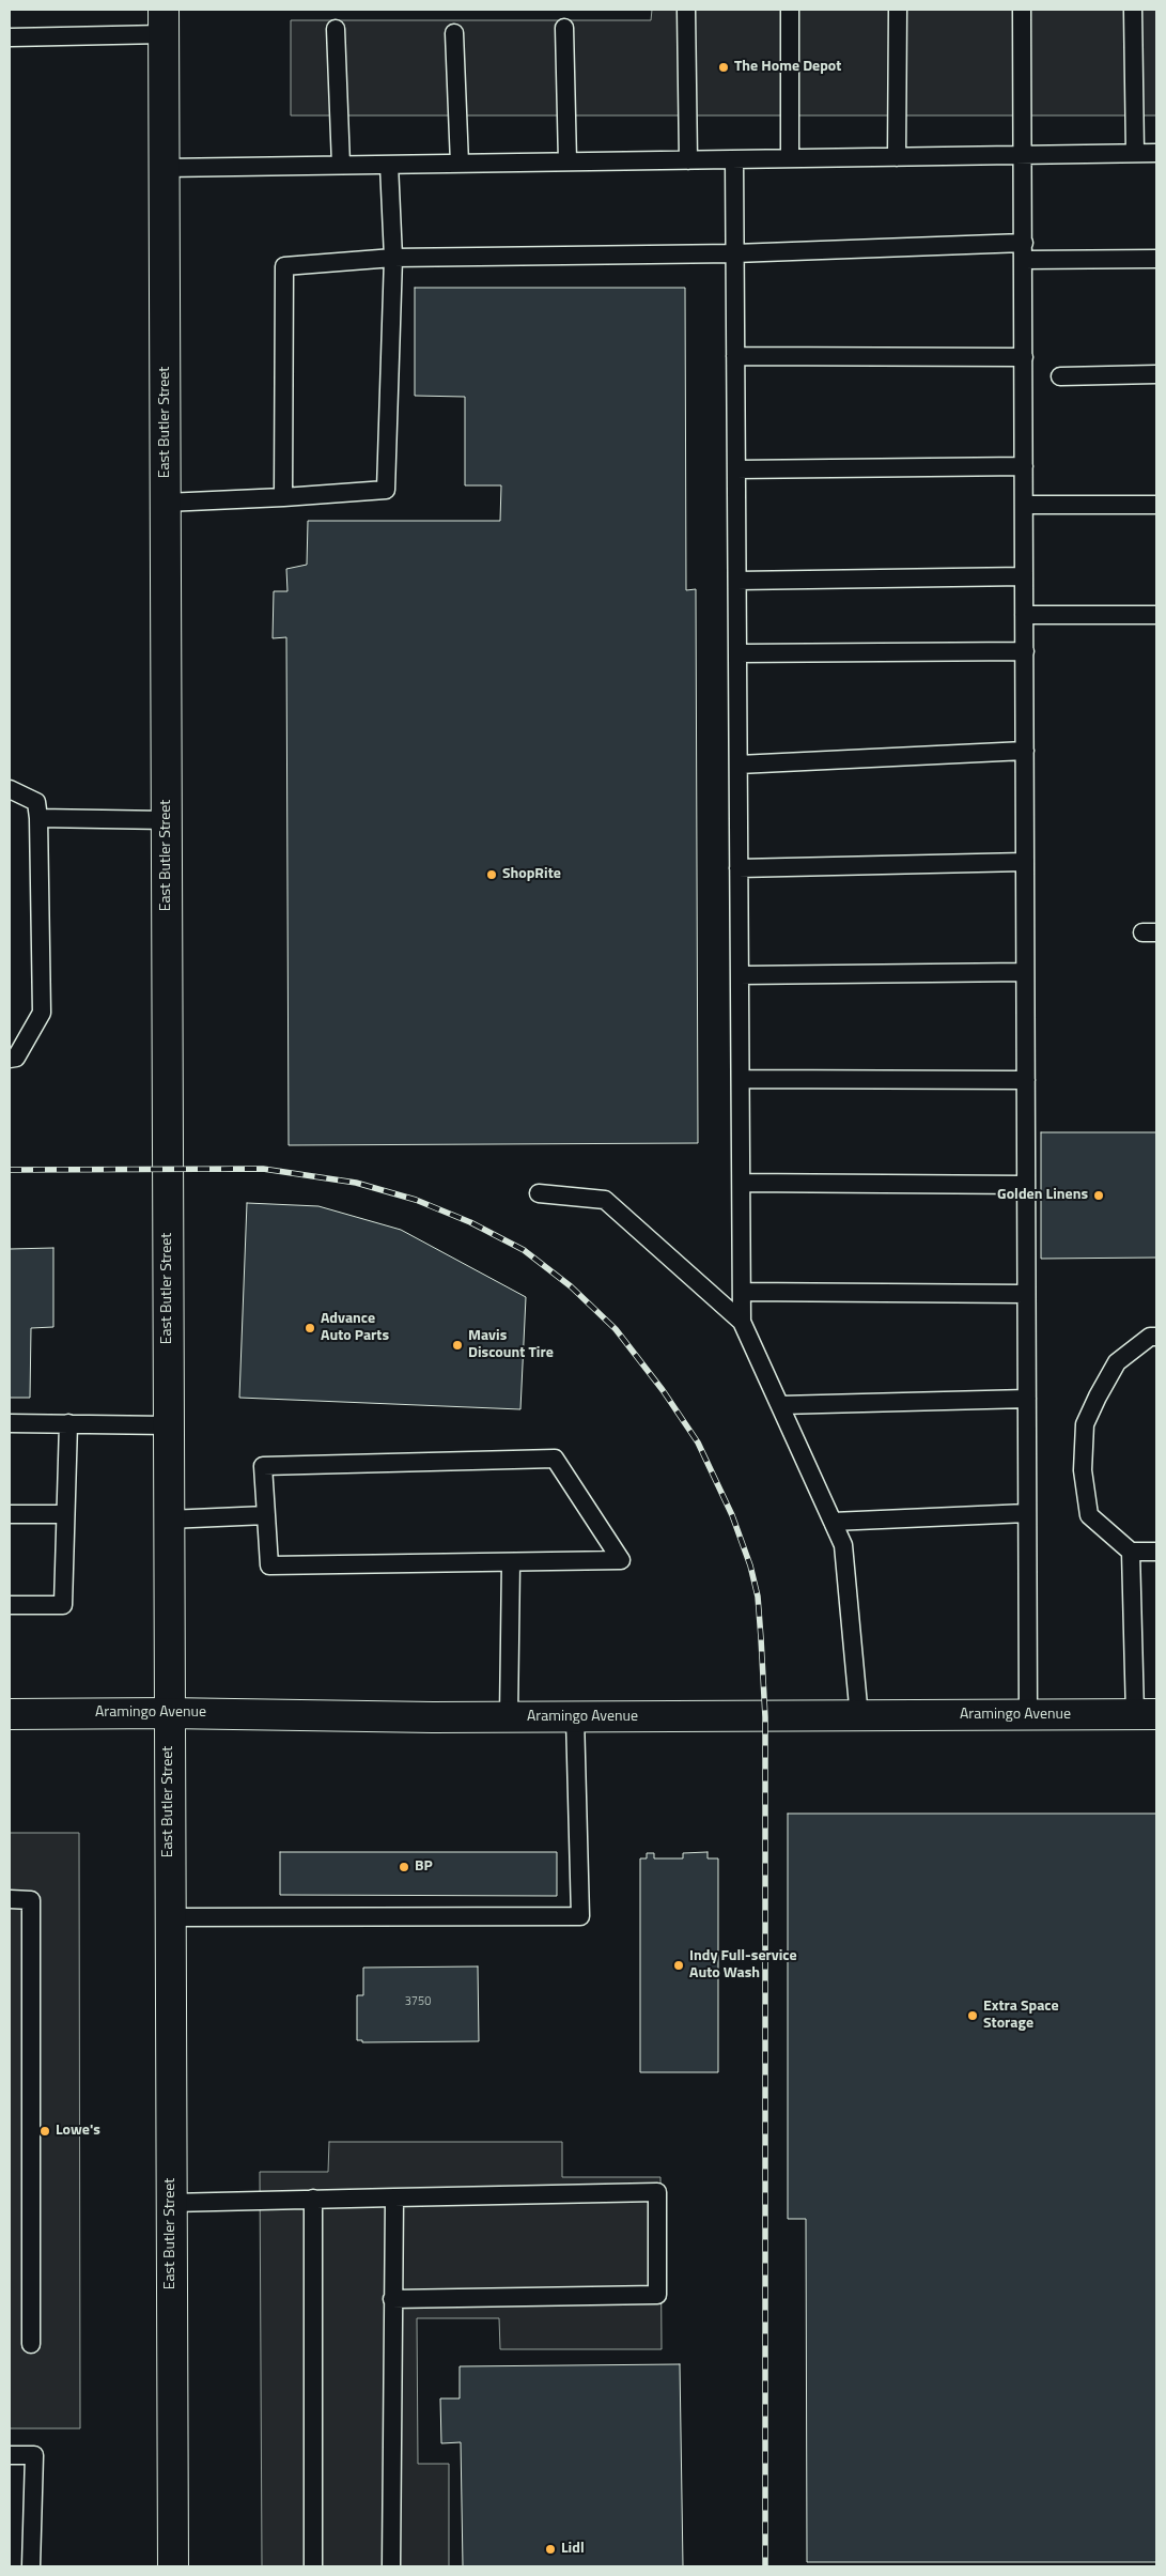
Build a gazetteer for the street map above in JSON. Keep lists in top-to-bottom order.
{
  "streets": {
    "street": ["East Butler Street", "Aramingo Avenue"]
  },
  "crossings": [
    ["East Butler Street", "Aramingo Avenue"]
  ],
  "places": [
    "The Home Depot",
    "ShopRite",
    "Golden Linens",
    "Advance Auto Parts",
    "Mavis Discount Tire",
    "BP",
    "Indy Full-service Auto Wash",
    "Extra Space Storage",
    "Lowe's",
    "Lidl"
  ],
  "house_numbers": ["3750"]
}
